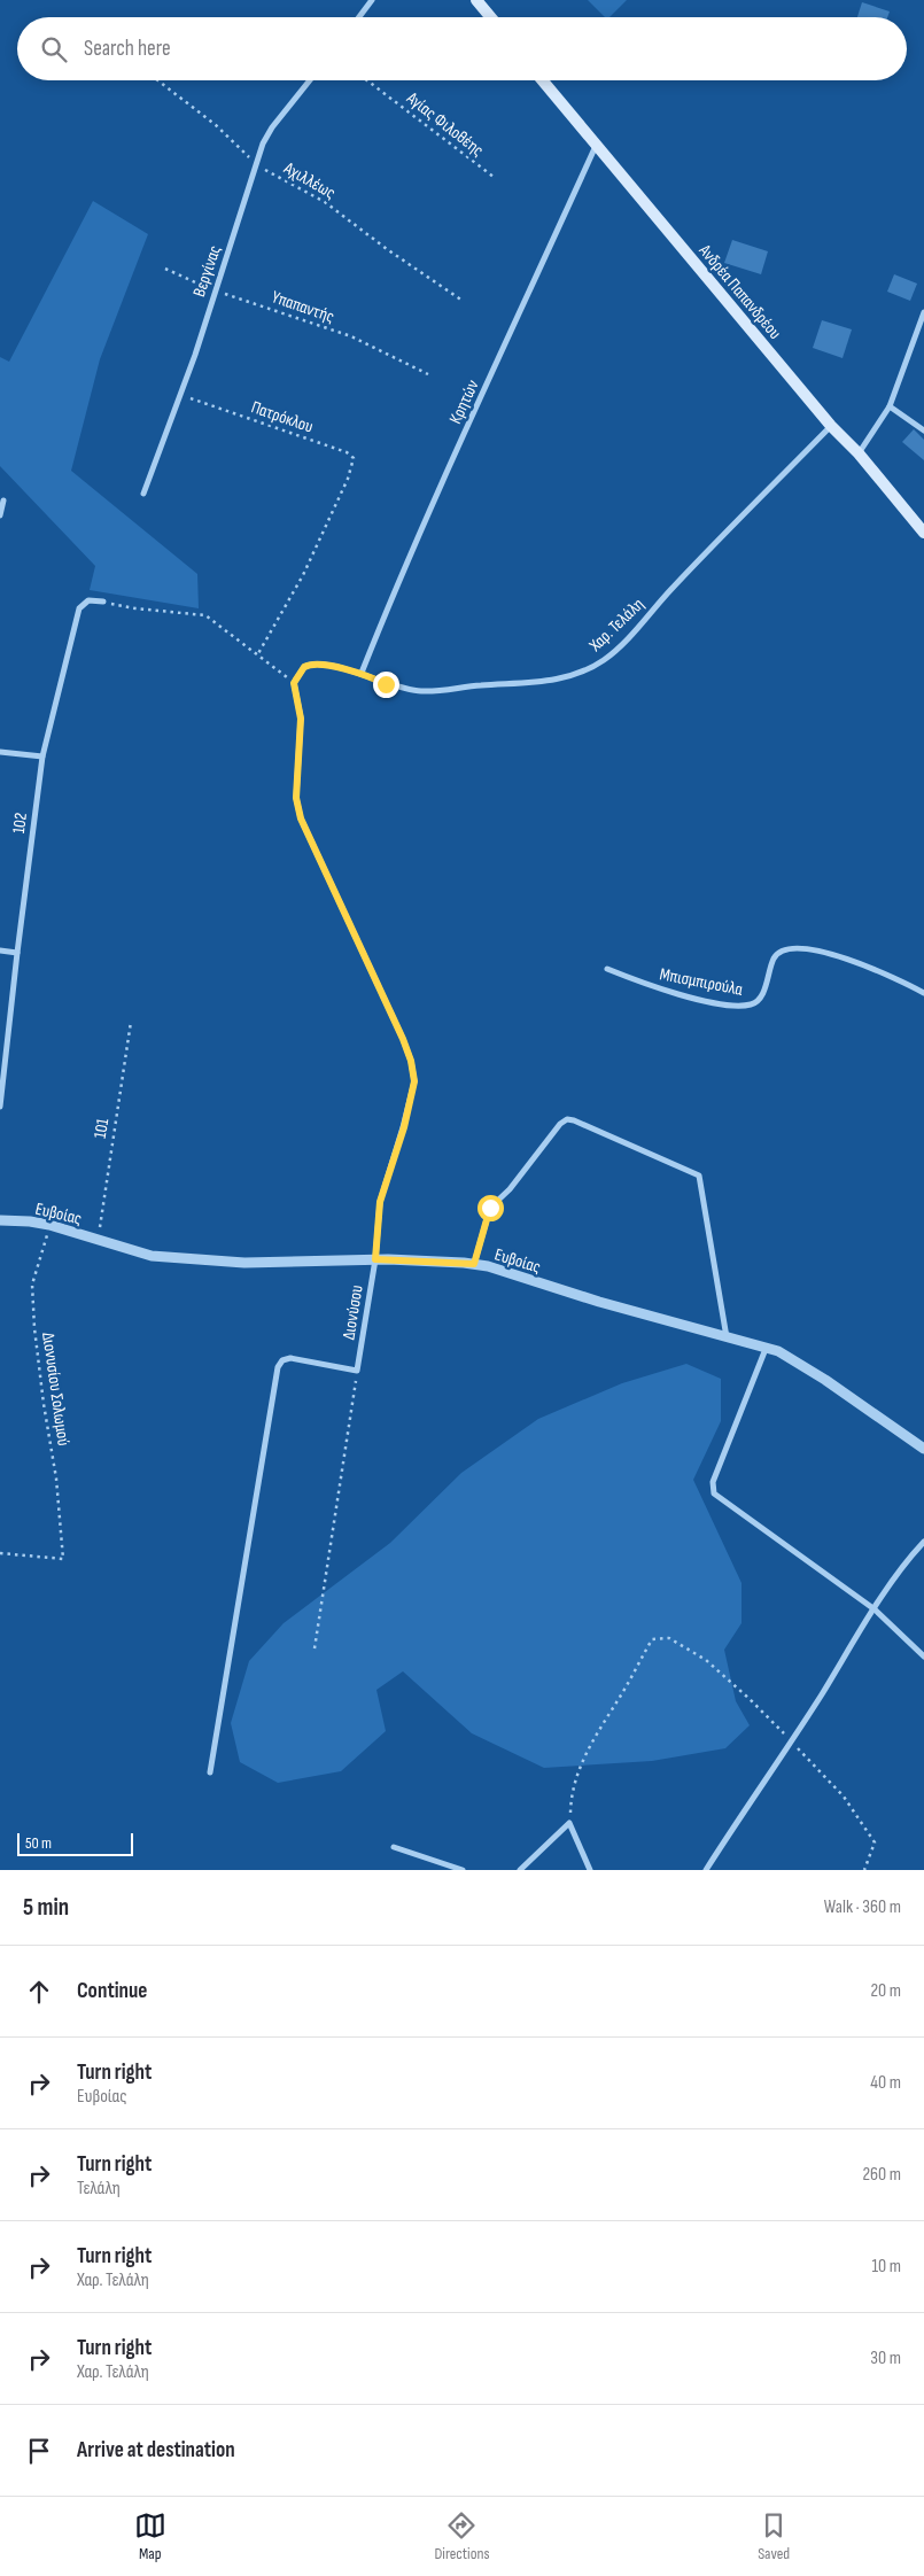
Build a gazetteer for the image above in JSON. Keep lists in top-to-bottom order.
{
  "streets": {
    "main road": ["Ανδρέα Παπανδρέου"],
    "street": [
      "Βεργίνας",
      "Κρητών",
      "Χαρ. Τελάλη",
      "102",
      "Μπισμπιρούλα",
      "Ευβοίας",
      "Διονύσου"
    ],
    "path": [
      "Αγίας Φιλοθέης",
      "Αχιλλέως",
      "Υπαπαντής",
      "Πατρόκλου",
      "101",
      "Διονυσίου Σολωμού"
    ]
  },
  "crossings": [
    ["Αχιλλέως", "Βεργίνας"],
    ["Βεργίνας", "Υπαπαντής"],
    ["Βεργίνας", "Πατρόκλου"],
    ["Ανδρέα Παπανδρέου", "Κρητών"],
    ["Ανδρέα Παπανδρέου", "Χαρ. Τελάλη"],
    ["Κρητών", "Χαρ. Τελάλη"],
    ["Χαρ. Τελάλη", "Διονύσου"],
    ["101", "Ευβοίας"],
    ["Ευβοίας", "Διονύσου"],
    ["Ευβοίας", "Διονυσίου Σολωμού"]
  ],
  "scale_bar": "50 m",
  "page": {
    "search": "Search here",
    "scale": "50 m",
    "heading": ["5 min", "Walk · 360 m"],
    "list": [
      ["Continue", "20 m"],
      ["Turn right", "Ευβοίας", "40 m"],
      ["Turn right", "Τελάλη", "260 m"],
      ["Turn right", "Χαρ. Τελάλη", "10 m"],
      ["Turn right", "Χαρ. Τελάλη", "30 m"],
      "Arrive at destination"
    ],
    "nav": ["Map", "Directions", "Saved"]
  }
}
